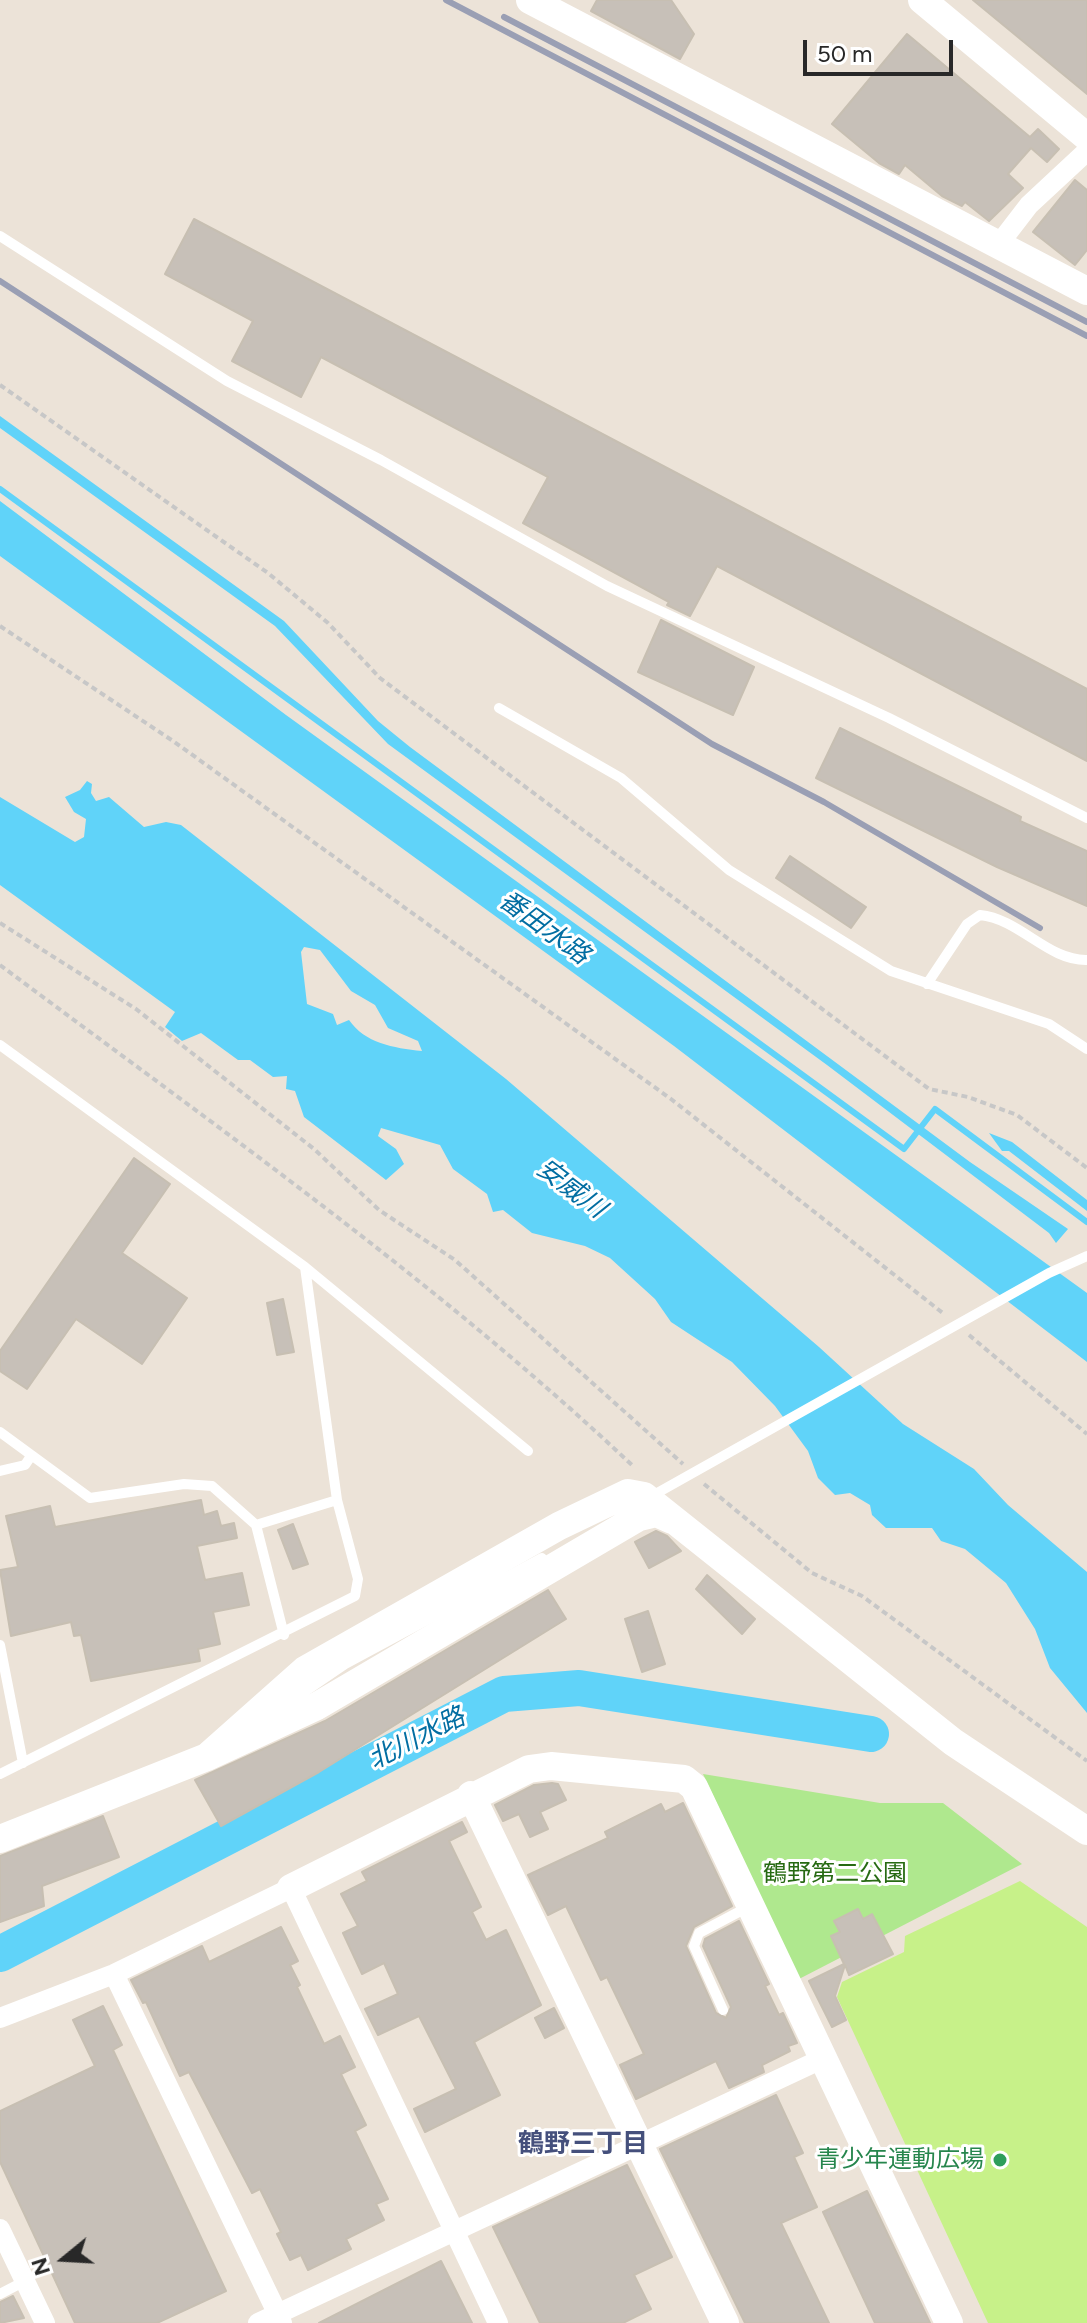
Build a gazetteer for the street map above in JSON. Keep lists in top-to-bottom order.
{
  "districts": ["鶴野三丁目"],
  "water": ["番田水路", "安威川", "北川水路"],
  "parks": ["鶴野第二公園"],
  "places": ["青少年運動広場"],
  "scale_bar": "50 m",
  "north": "left"
}
